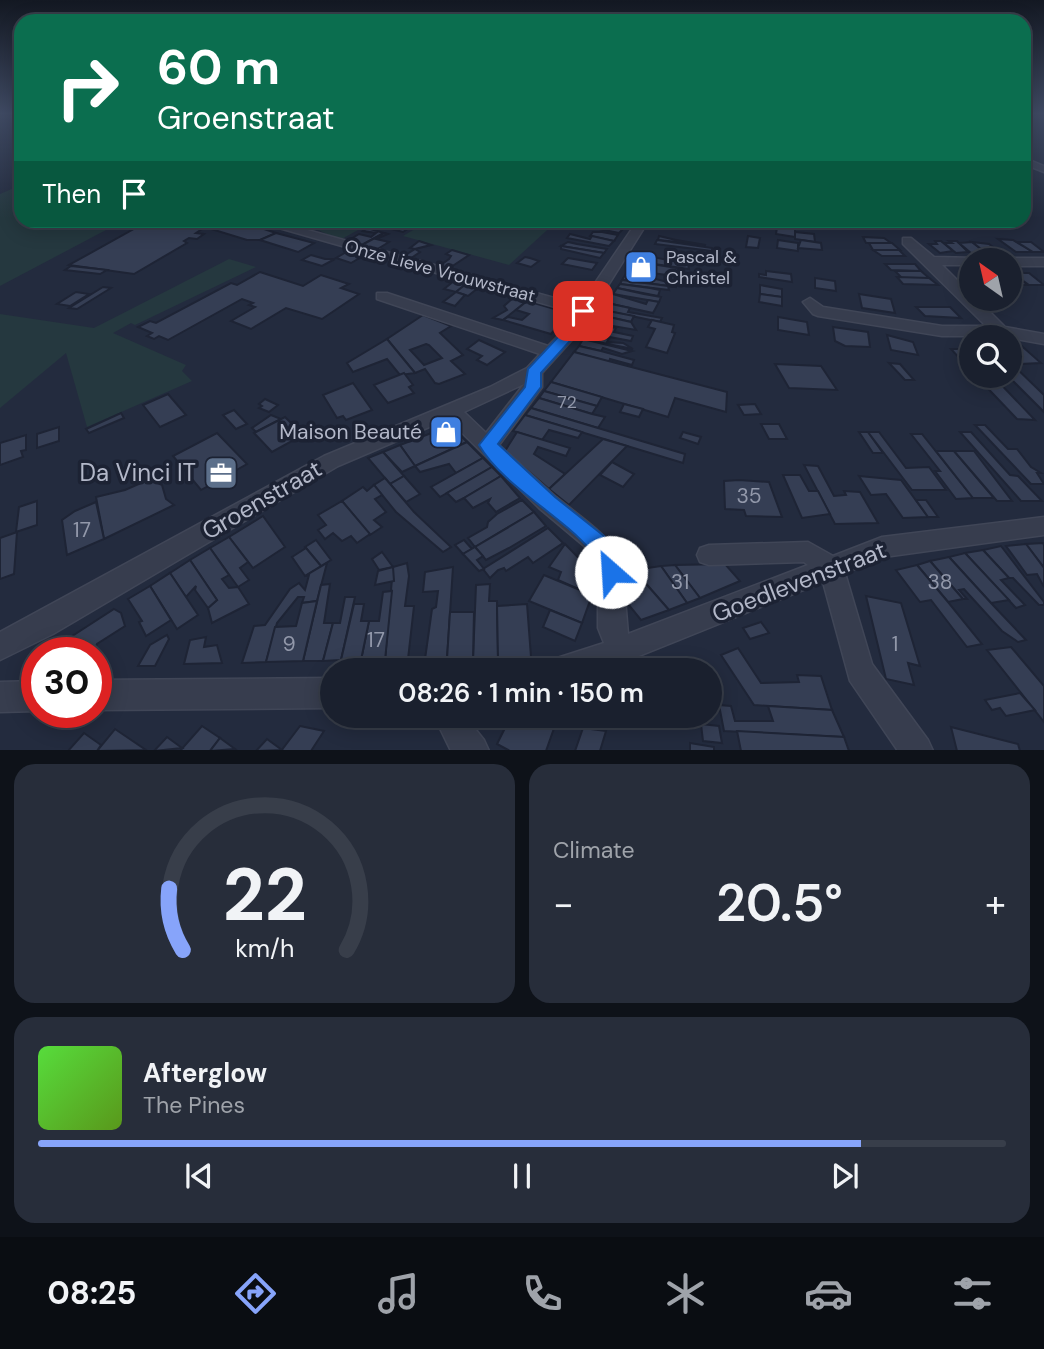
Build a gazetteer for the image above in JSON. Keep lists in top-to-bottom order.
{
  "streets": {
    "street": ["Onze Lieve Vrouwstraat", "Groenstraat", "Goedlevenstraat"]
  },
  "crossings": [
    ["Onze Lieve Vrouwstraat", "Groenstraat"]
  ],
  "places": {
    "shop": ["Pascal & Christel", "Maison Beauté"],
    "office": ["Da Vinci IT"]
  },
  "house_numbers": [
    "72",
    "35",
    "17",
    "31",
    "38",
    "17",
    "9",
    "1"
  ],
  "north": "top left",
  "page": {
    "turn": ["60 m", "Groenstraat"],
    "then": "Then",
    "limit": "30",
    "trip": "08:26 · 1 min · 150 m",
    "tile": "Climate",
    "heat": ["−", "20.5°", "+"],
    "song": ["Afterglow", "The Pines"],
    "tabs": "08:25",
    "gauge": ["22", "km/h"]
  }
}
